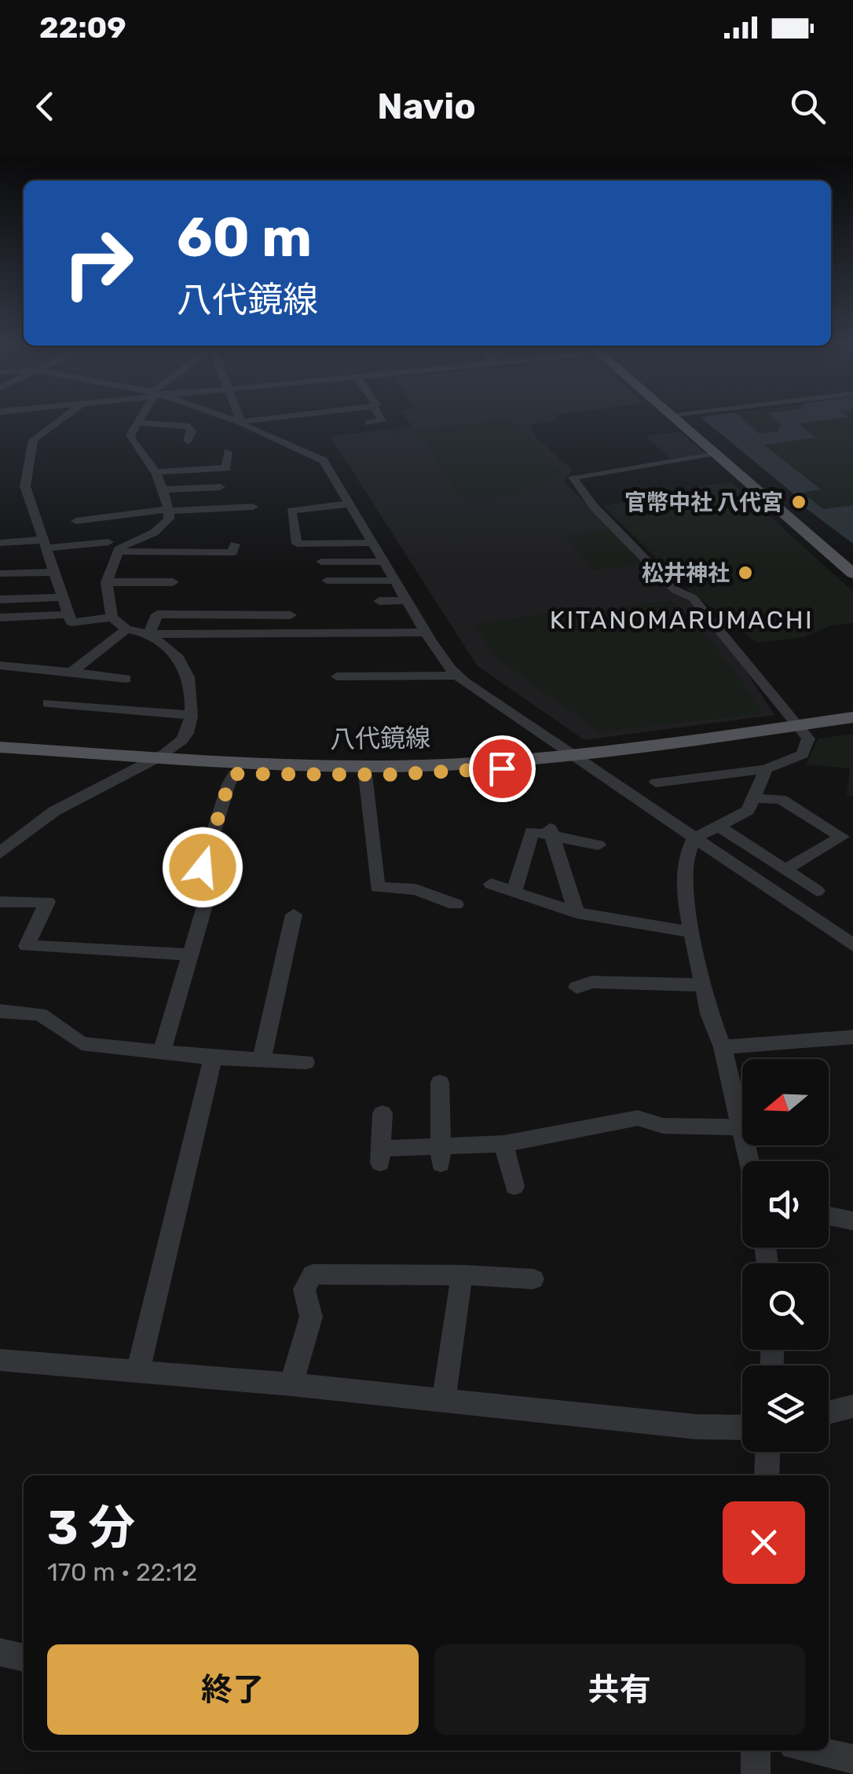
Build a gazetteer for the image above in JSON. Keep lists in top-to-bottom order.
{
  "streets": {
    "main road": ["八代鏡線"]
  },
  "districts": ["KITANOMARUMACHI"],
  "places": ["官幣中社 八代宮", "松井神社"],
  "north": "left",
  "page": {
    "status": "22:09",
    "header": "Navio",
    "turn": ["60 m", "八代鏡線"],
    "heading": ["3 分", "170 m · 22:12"],
    "buttons": ["終了", "共有"]
  }
}
